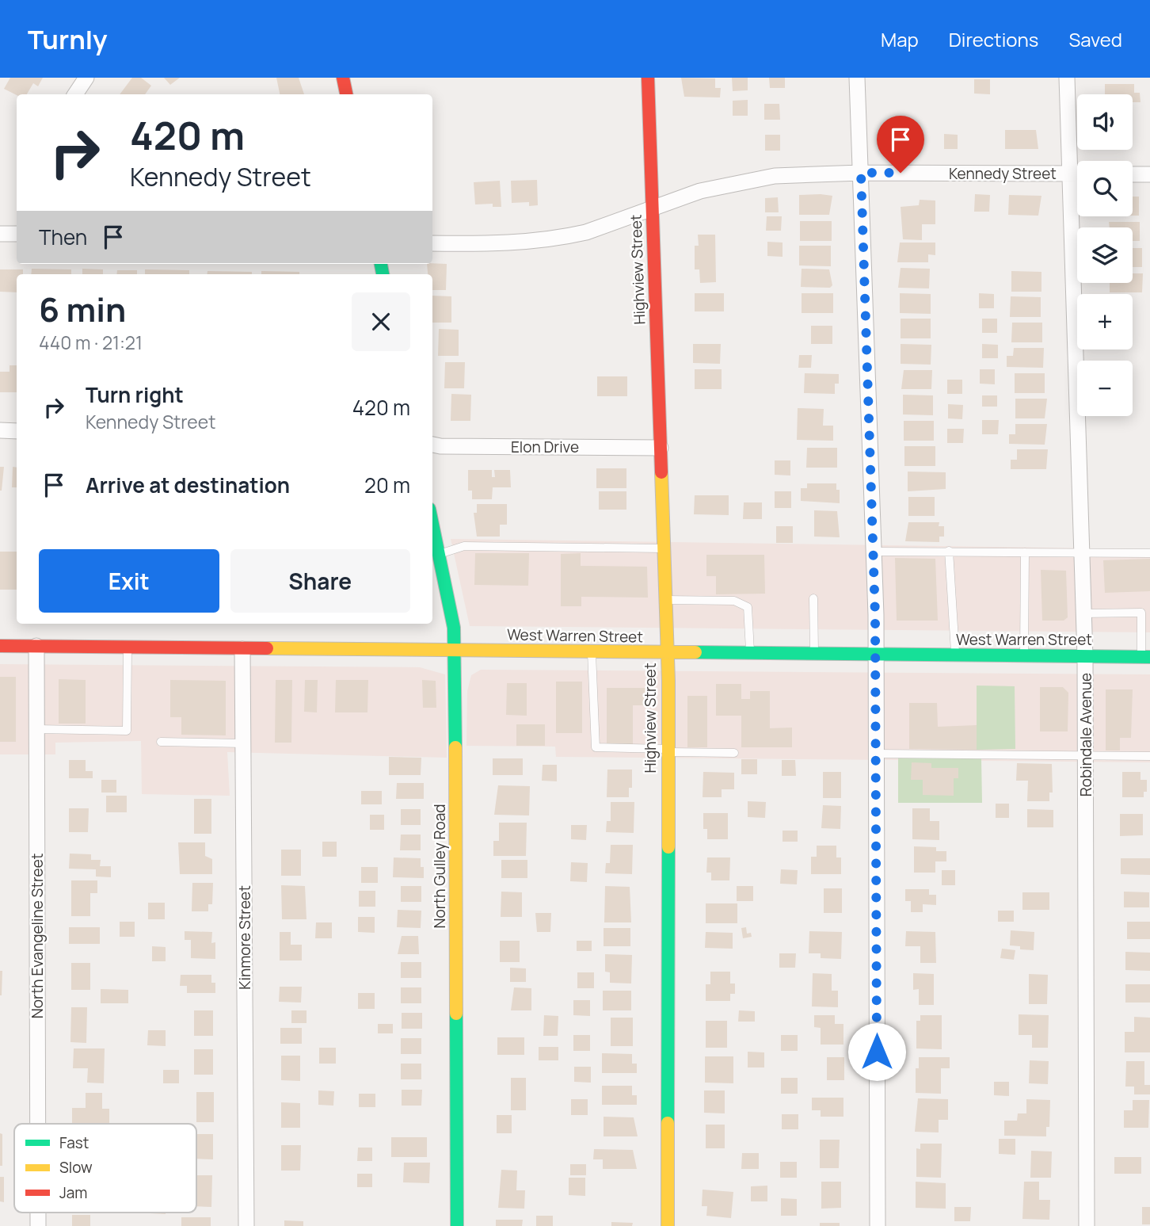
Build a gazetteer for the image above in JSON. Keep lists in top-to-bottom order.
{
  "streets": {
    "street": [
      "Kennedy Street",
      "Highview Street",
      "Elon Drive",
      "West Warren Street",
      "Robindale Avenue",
      "North Gulley Road",
      "North Evangeline Street",
      "Kinmore Street"
    ]
  },
  "crossings": [
    ["Kennedy Street", "Highview Street"],
    ["Kennedy Street", "Robindale Avenue"],
    ["Highview Street", "Elon Drive"],
    ["Highview Street", "West Warren Street"],
    ["West Warren Street", "Robindale Avenue"],
    ["West Warren Street", "North Gulley Road"],
    ["West Warren Street", "North Evangeline Street"],
    ["West Warren Street", "Kinmore Street"]
  ],
  "legend": ["Fast", "Slow", "Jam"],
  "page": {
    "header": "Turnly",
    "nav": ["Map", "Directions", "Saved"],
    "map_buttons": ["+", "−"],
    "turn": ["420 m", "Kennedy Street"],
    "then": "Then",
    "heading": ["6 min", "440 m · 21:21"],
    "list": [
      {
        "name": "Turn right",
        "note": "Kennedy Street",
        "value": "420 m"
      },
      {
        "name": "Arrive at destination",
        "value": "20 m"
      }
    ],
    "buttons": ["Exit", "Share"]
  }
}
